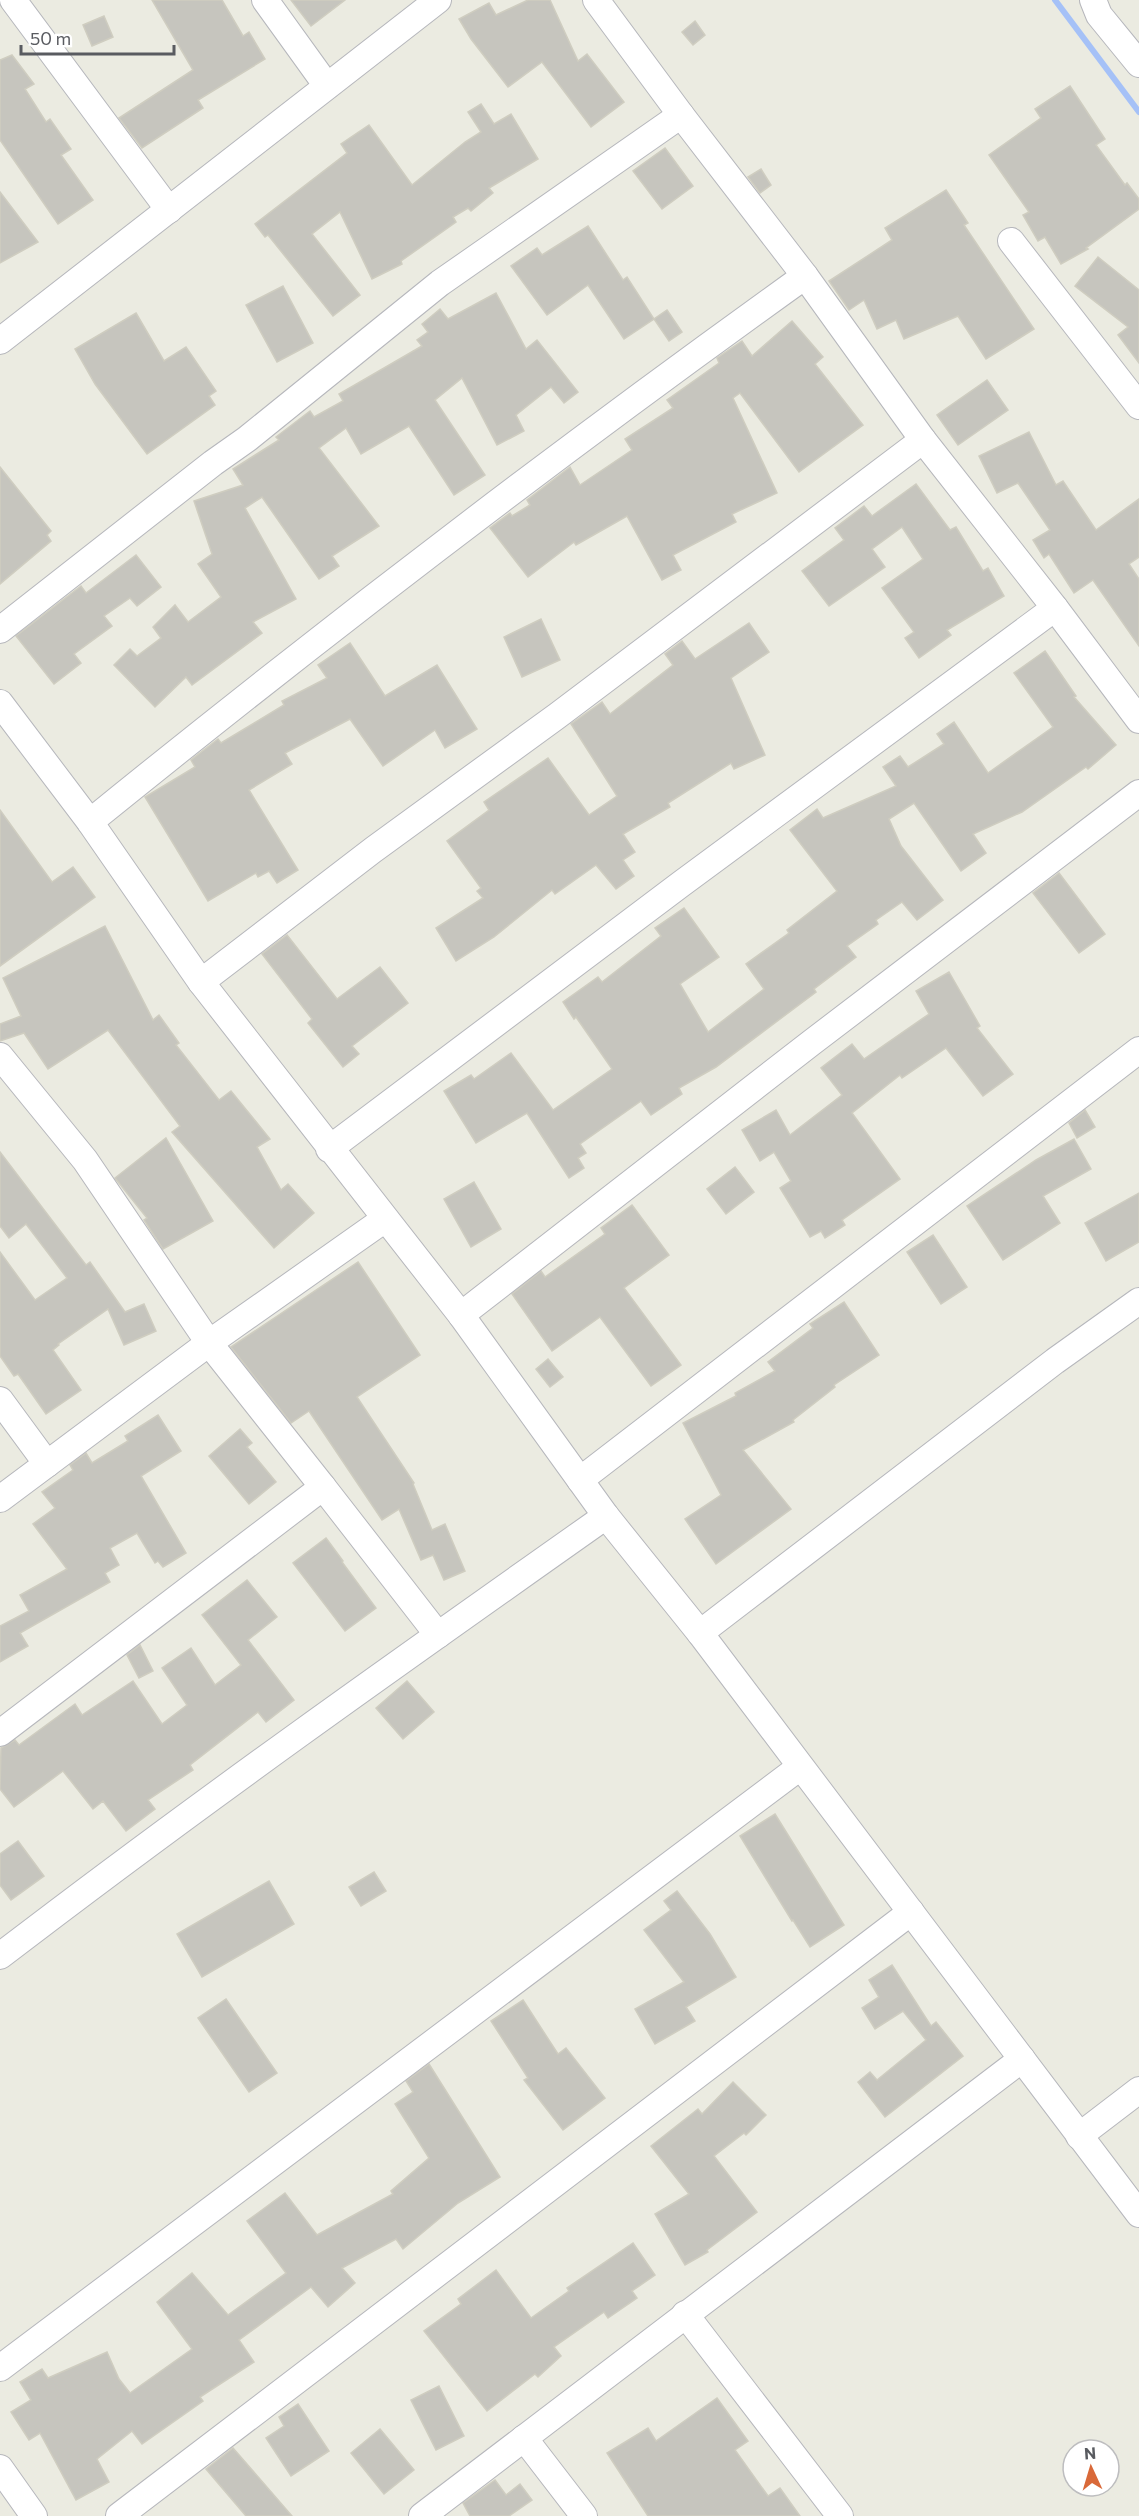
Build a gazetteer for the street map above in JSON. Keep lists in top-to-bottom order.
{
  "scale_bar": "50 m",
  "north": "top"
}
